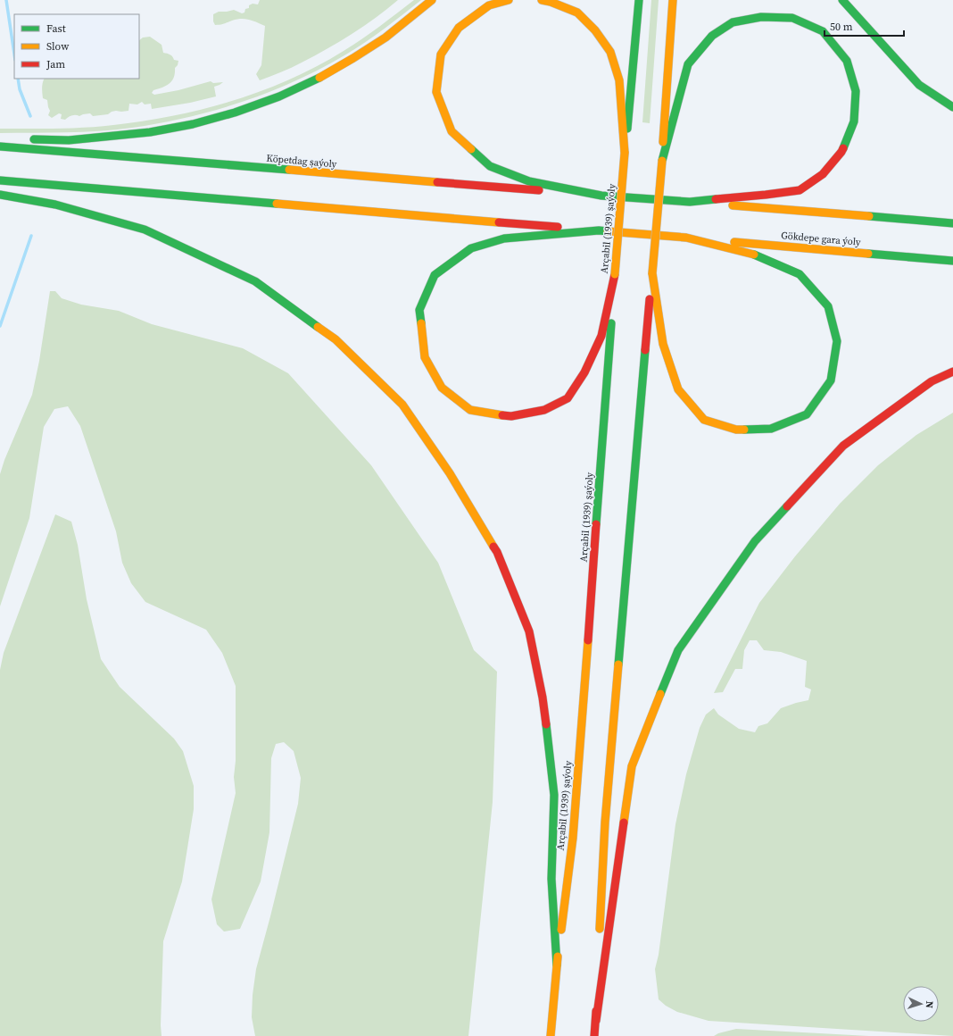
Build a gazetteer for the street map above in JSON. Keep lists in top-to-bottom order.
{
  "streets": {
    "main road": ["Köpetdag şaýoly", "Arçabil (1939) şaýoly", "Gökdepe gara ýoly"]
  },
  "legend": ["Fast", "Slow", "Jam"],
  "scale_bar": "50 m",
  "north": "right"
}
